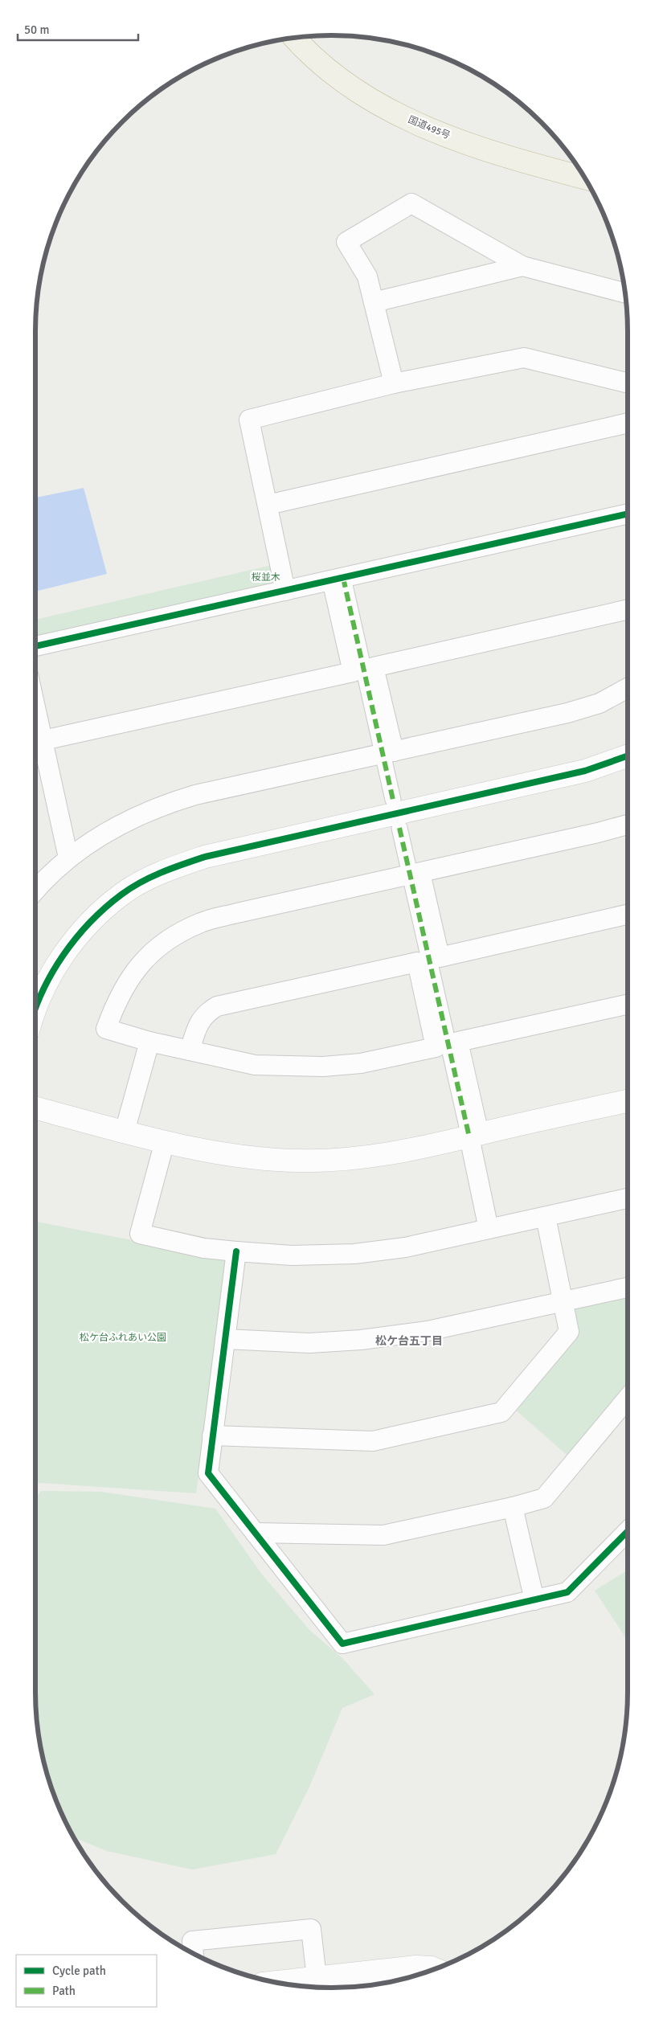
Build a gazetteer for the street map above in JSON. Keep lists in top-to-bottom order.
{
  "streets": {
    "highway": ["国道495号"]
  },
  "districts": ["松ケ台五丁目"],
  "parks": ["桜並木", "松ケ台ふれあい公園"],
  "legend": ["Cycle path", "Path"],
  "scale_bar": "50 m"
}
